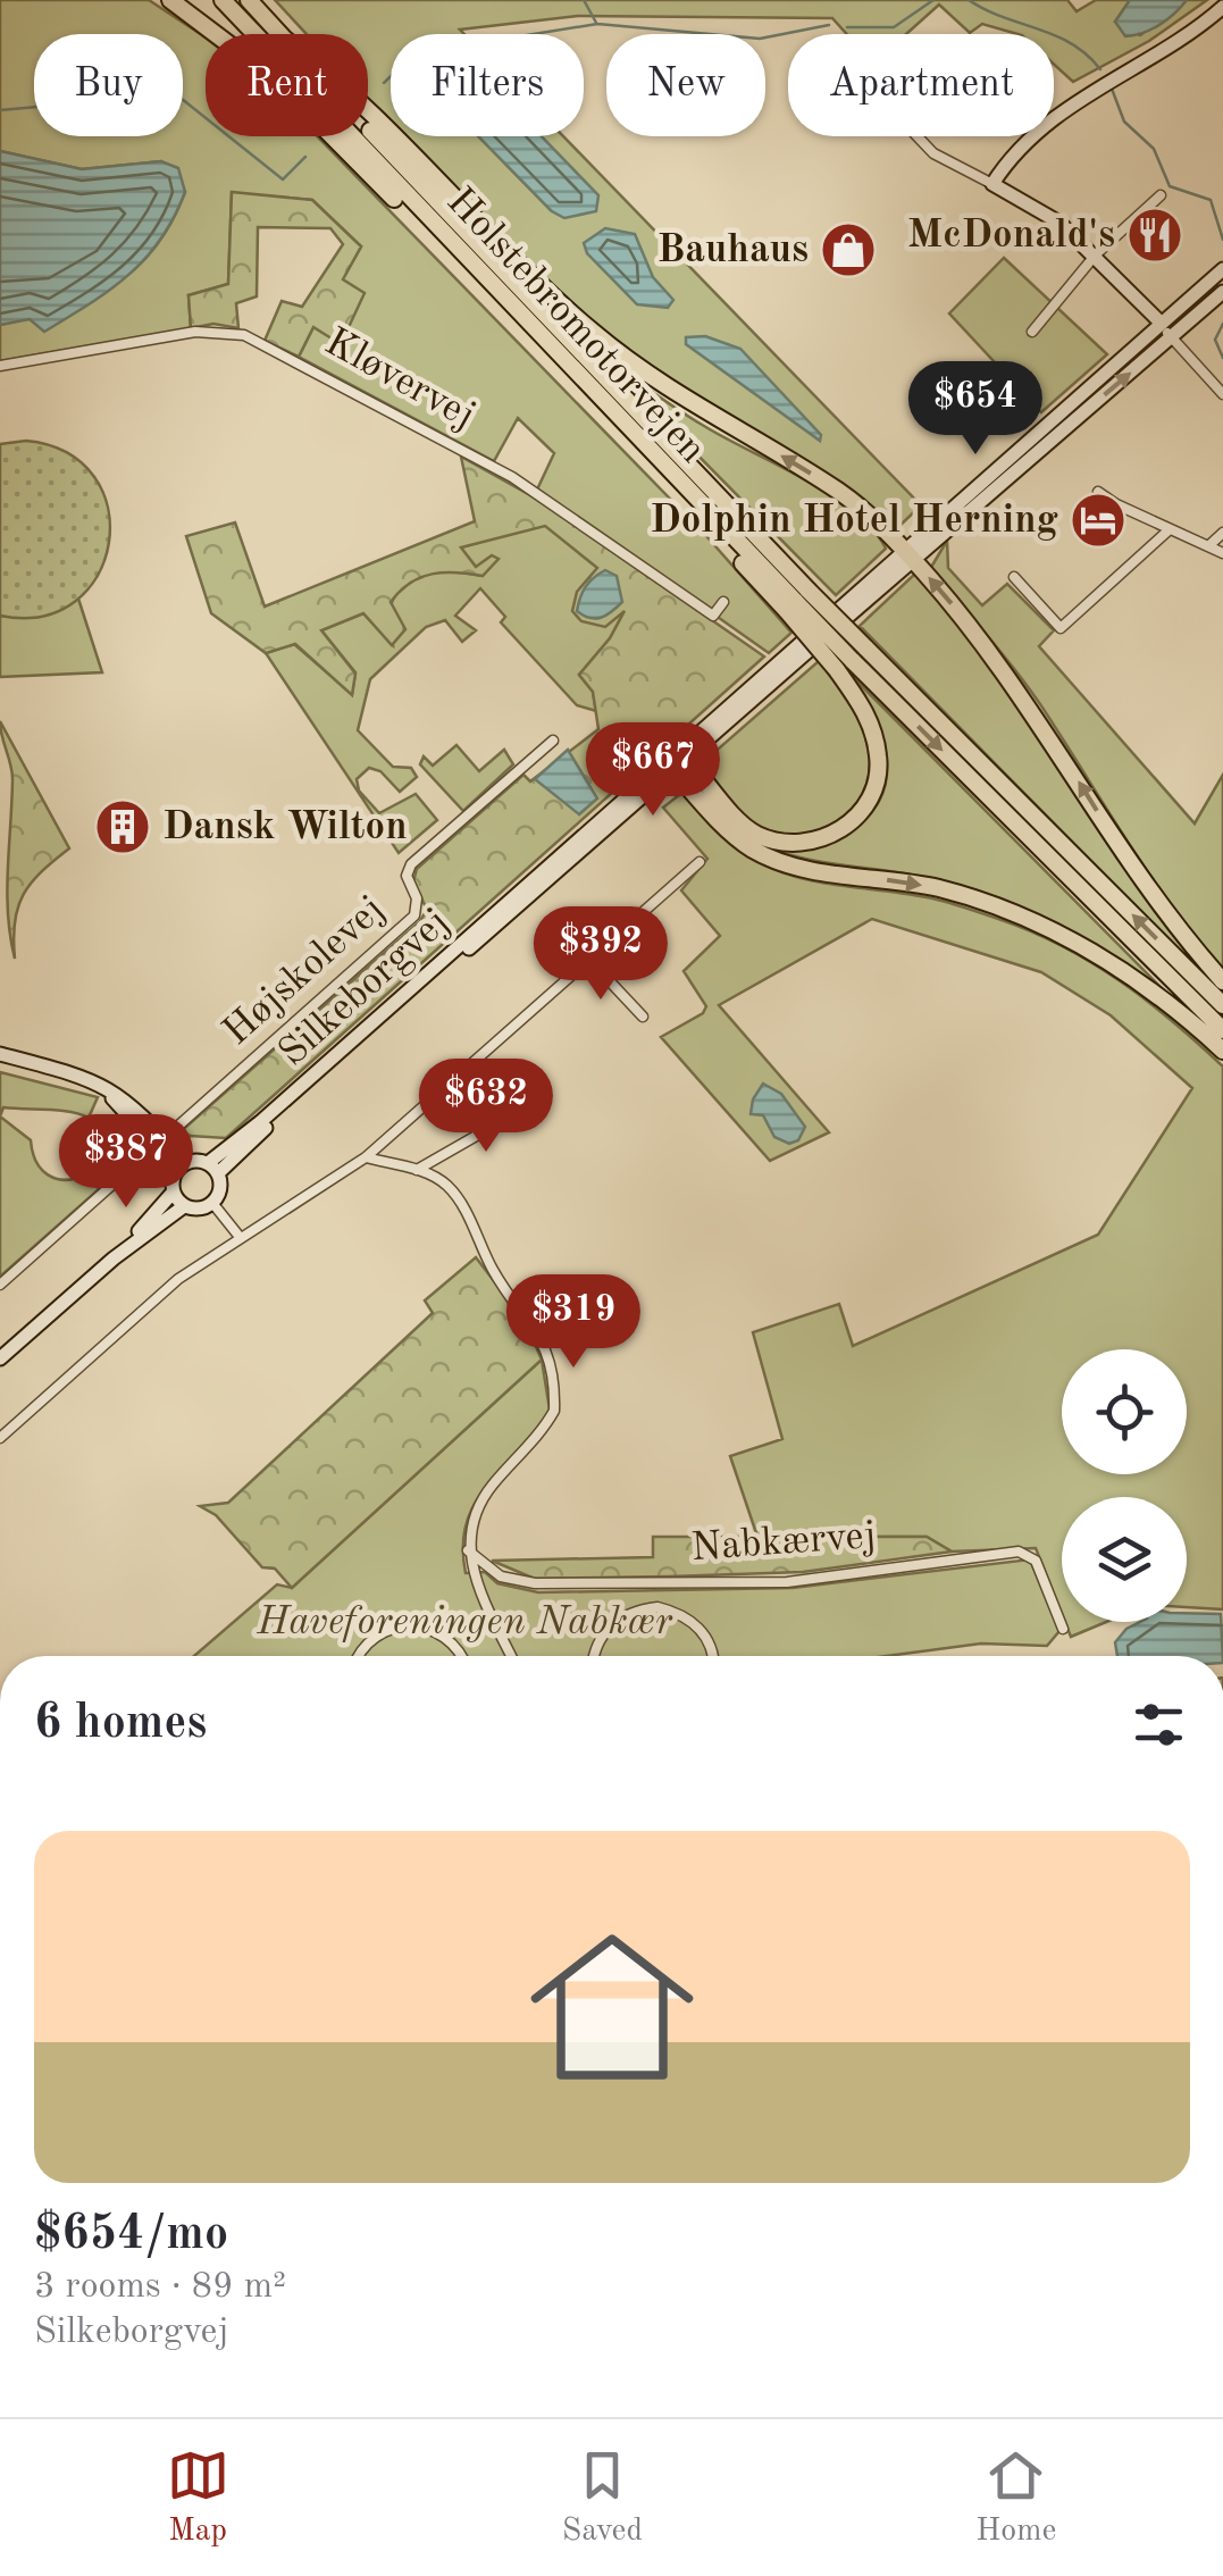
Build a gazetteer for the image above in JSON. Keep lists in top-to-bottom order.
{
  "streets": {
    "highway": ["Holstebromotorvejen"],
    "main road": ["Silkeborgvej"],
    "street": ["Kløvervej", "Højskolevej", "Nabkærvej"]
  },
  "parks": ["Haveforeningen Nabkær"],
  "places": {
    "restaurant": ["McDonald's"],
    "shop": ["Bauhaus"],
    "hotel": ["Dolphin Hotel Herning"],
    "building": ["Dansk Wilton"]
  },
  "page": {
    "chip": [
      "Buy",
      "Rent",
      "Filters",
      "New",
      "Apartment"
    ],
    "price": [
      "$654",
      "$667",
      "$392",
      "$632",
      "$387",
      "$319"
    ],
    "heading": "6 homes",
    "list": [
      {
        "name": "$654/mo",
        "note": "3 rooms · 89 m² · Silkeborgvej"
      }
    ],
    "tabs": ["Map", "Saved", "Home"]
  }
}
